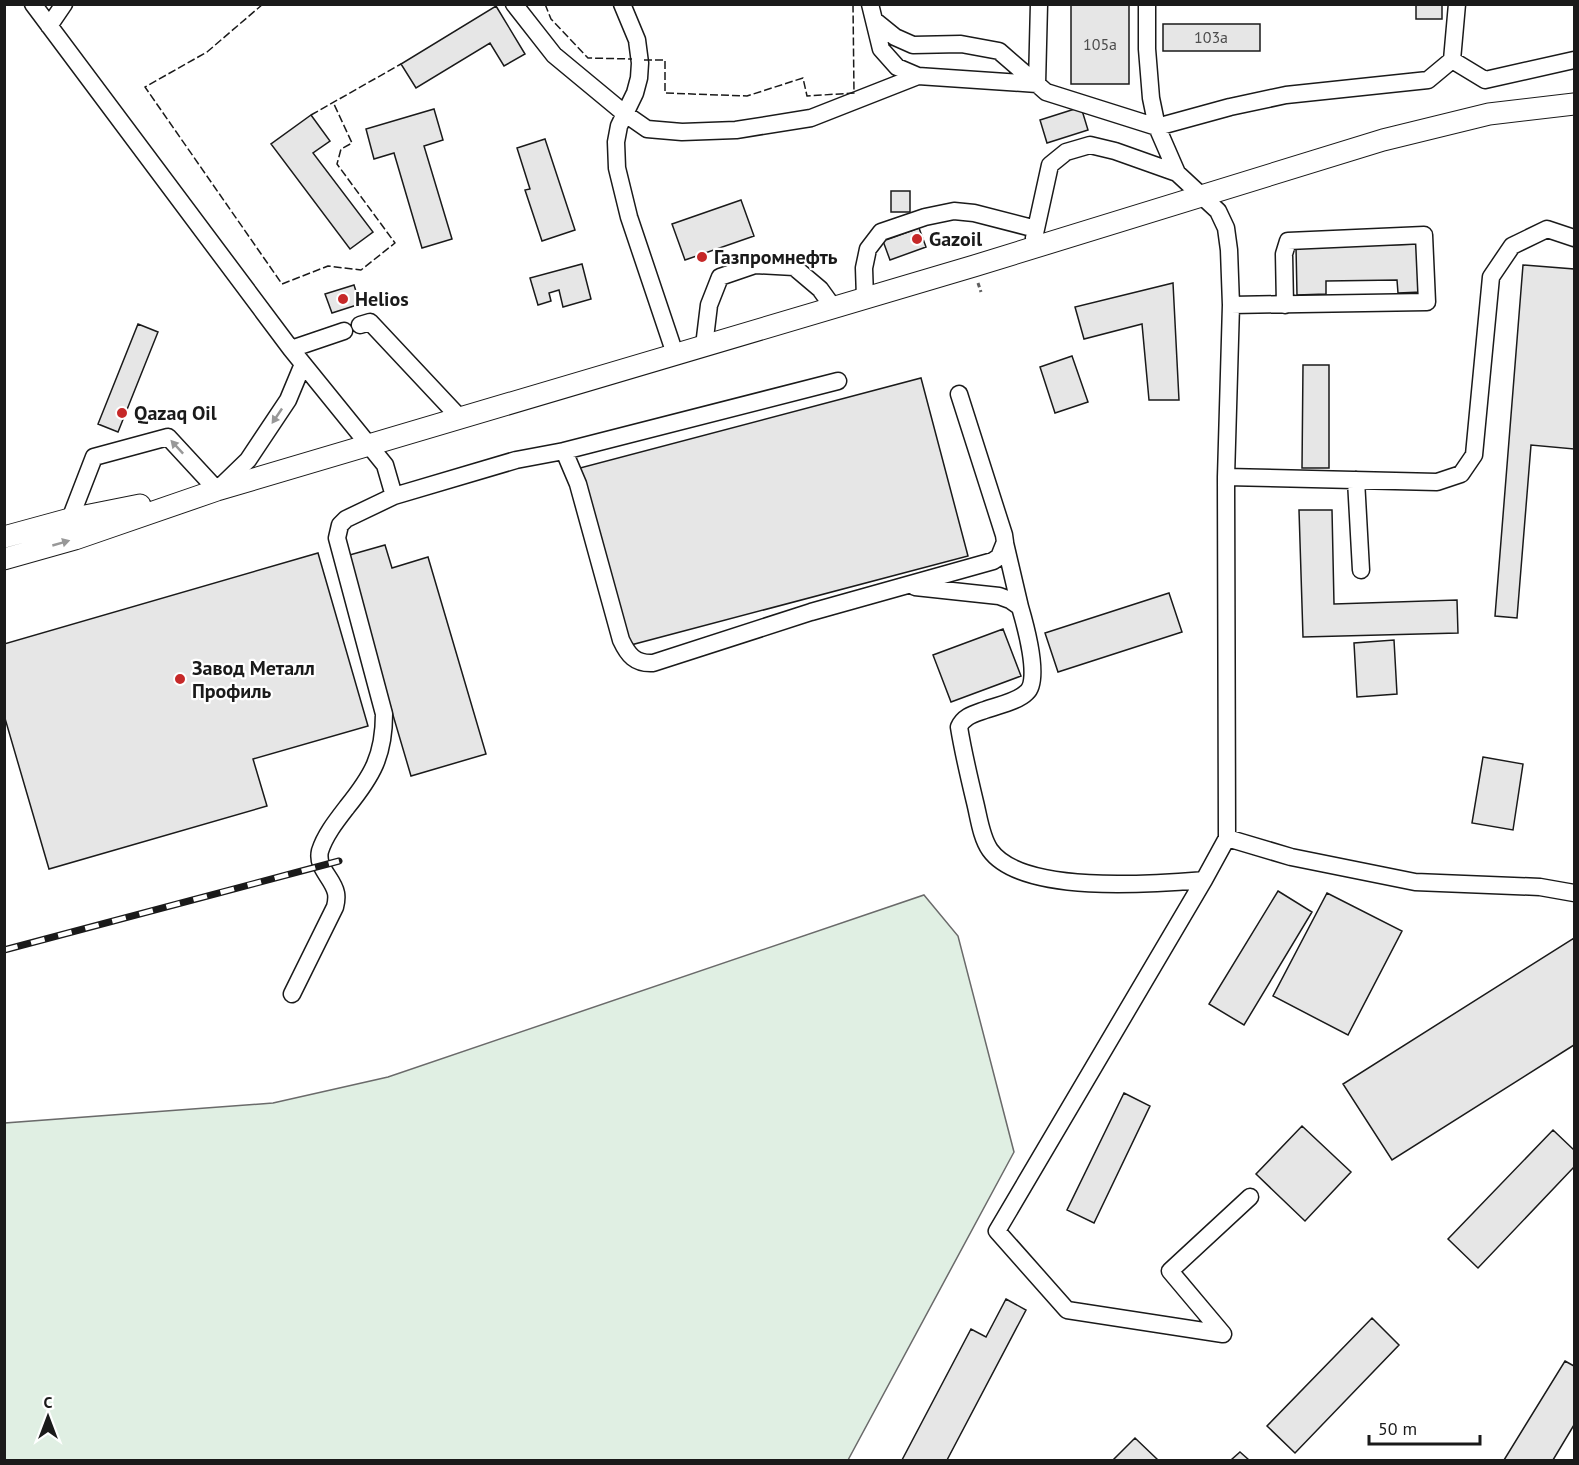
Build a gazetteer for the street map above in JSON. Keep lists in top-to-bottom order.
{
  "places": [
    "Gazoil",
    "Газпромнефть",
    "Helios",
    "Qazaq Oil",
    "Завод Металл Профиль"
  ],
  "house_numbers": ["103а", "105а"],
  "scale_bar": "50 m",
  "north": "top"
}
